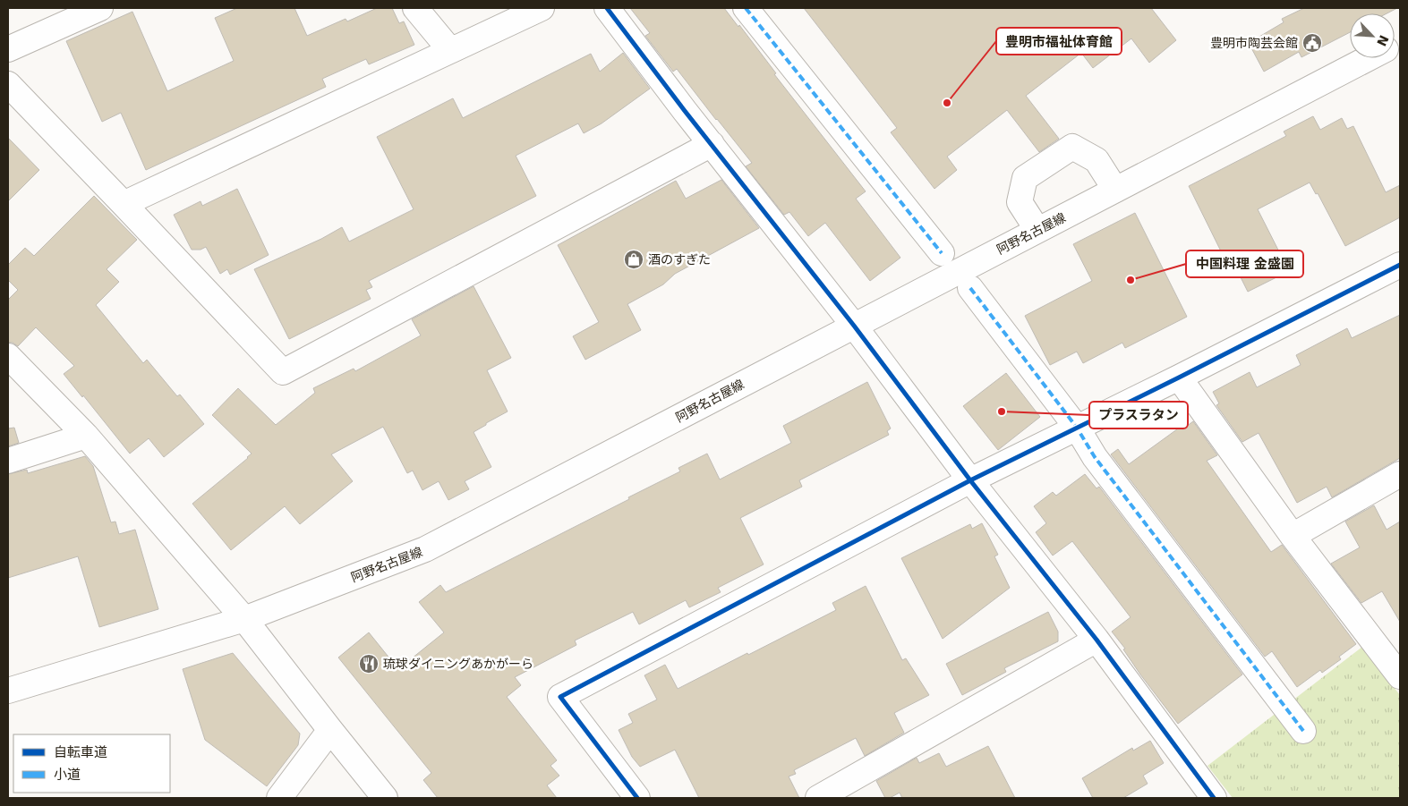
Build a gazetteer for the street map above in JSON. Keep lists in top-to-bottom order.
{
  "streets": {
    "street": ["阿野名古屋線"]
  },
  "places": {
    "public building": ["豊明市陶芸会館"],
    "other": ["豊明市福祉体育館", "中国料理 金盛園", "プラスラタン"],
    "shop": ["酒のすぎた"],
    "restaurant": ["琉球ダイニングあかがーら"]
  },
  "legend": ["自転車道", "小道"],
  "north": "bottom right"
}
